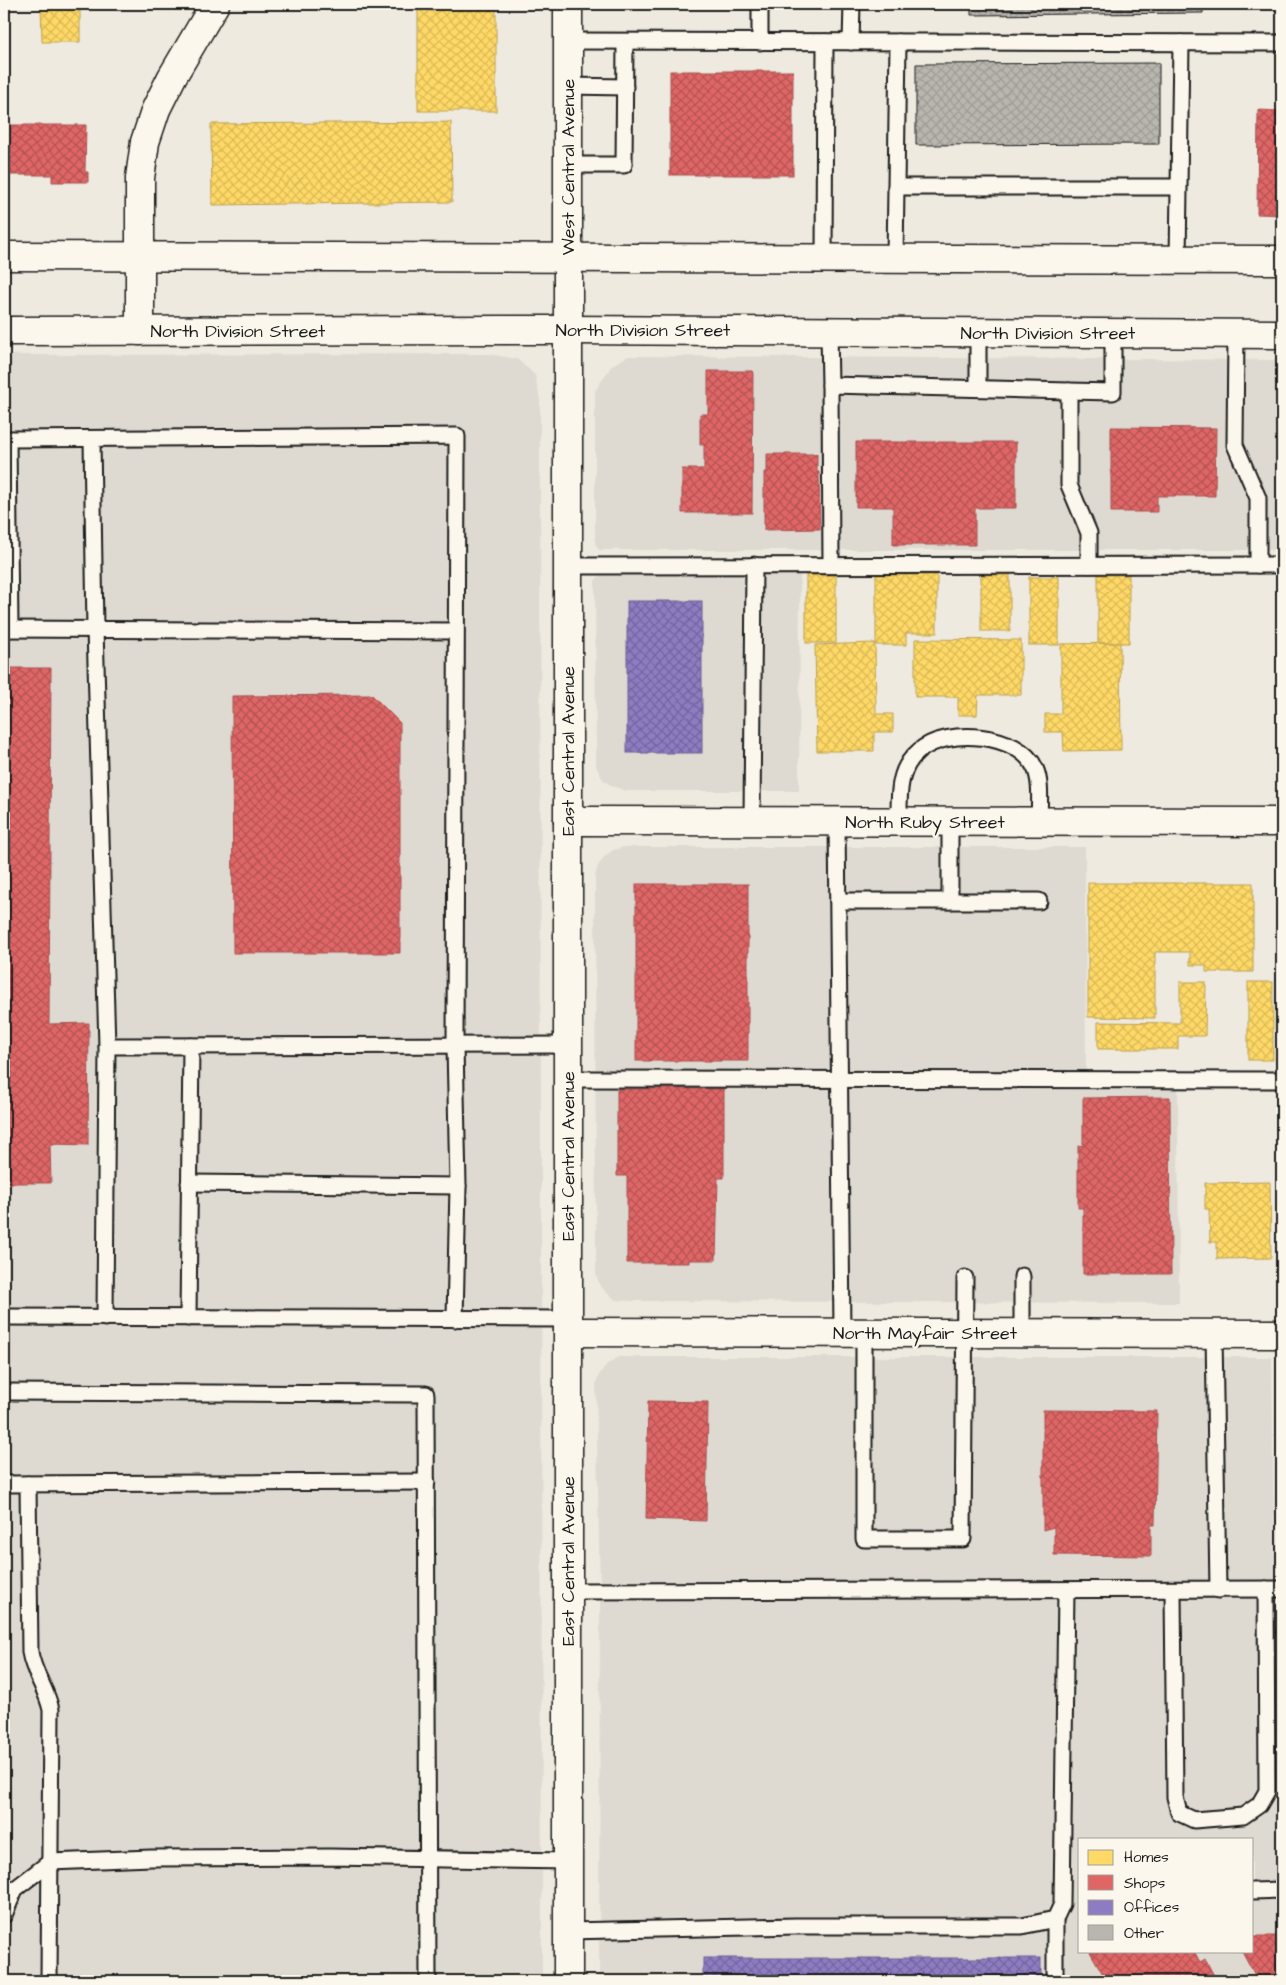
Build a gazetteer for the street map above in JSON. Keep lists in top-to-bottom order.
{
  "streets": {
    "street": [
      "West Central Avenue",
      "North Division Street",
      "East Central Avenue",
      "North Ruby Street",
      "North Mayfair Street"
    ]
  },
  "crossings": [
    ["West Central Avenue", "North Division Street"],
    ["West Central Avenue", "East Central Avenue"],
    ["North Division Street", "East Central Avenue"],
    ["East Central Avenue", "North Ruby Street"],
    ["East Central Avenue", "North Mayfair Street"]
  ],
  "legend": [
    "Homes",
    "Shops",
    "Offices",
    "Other"
  ]
}
